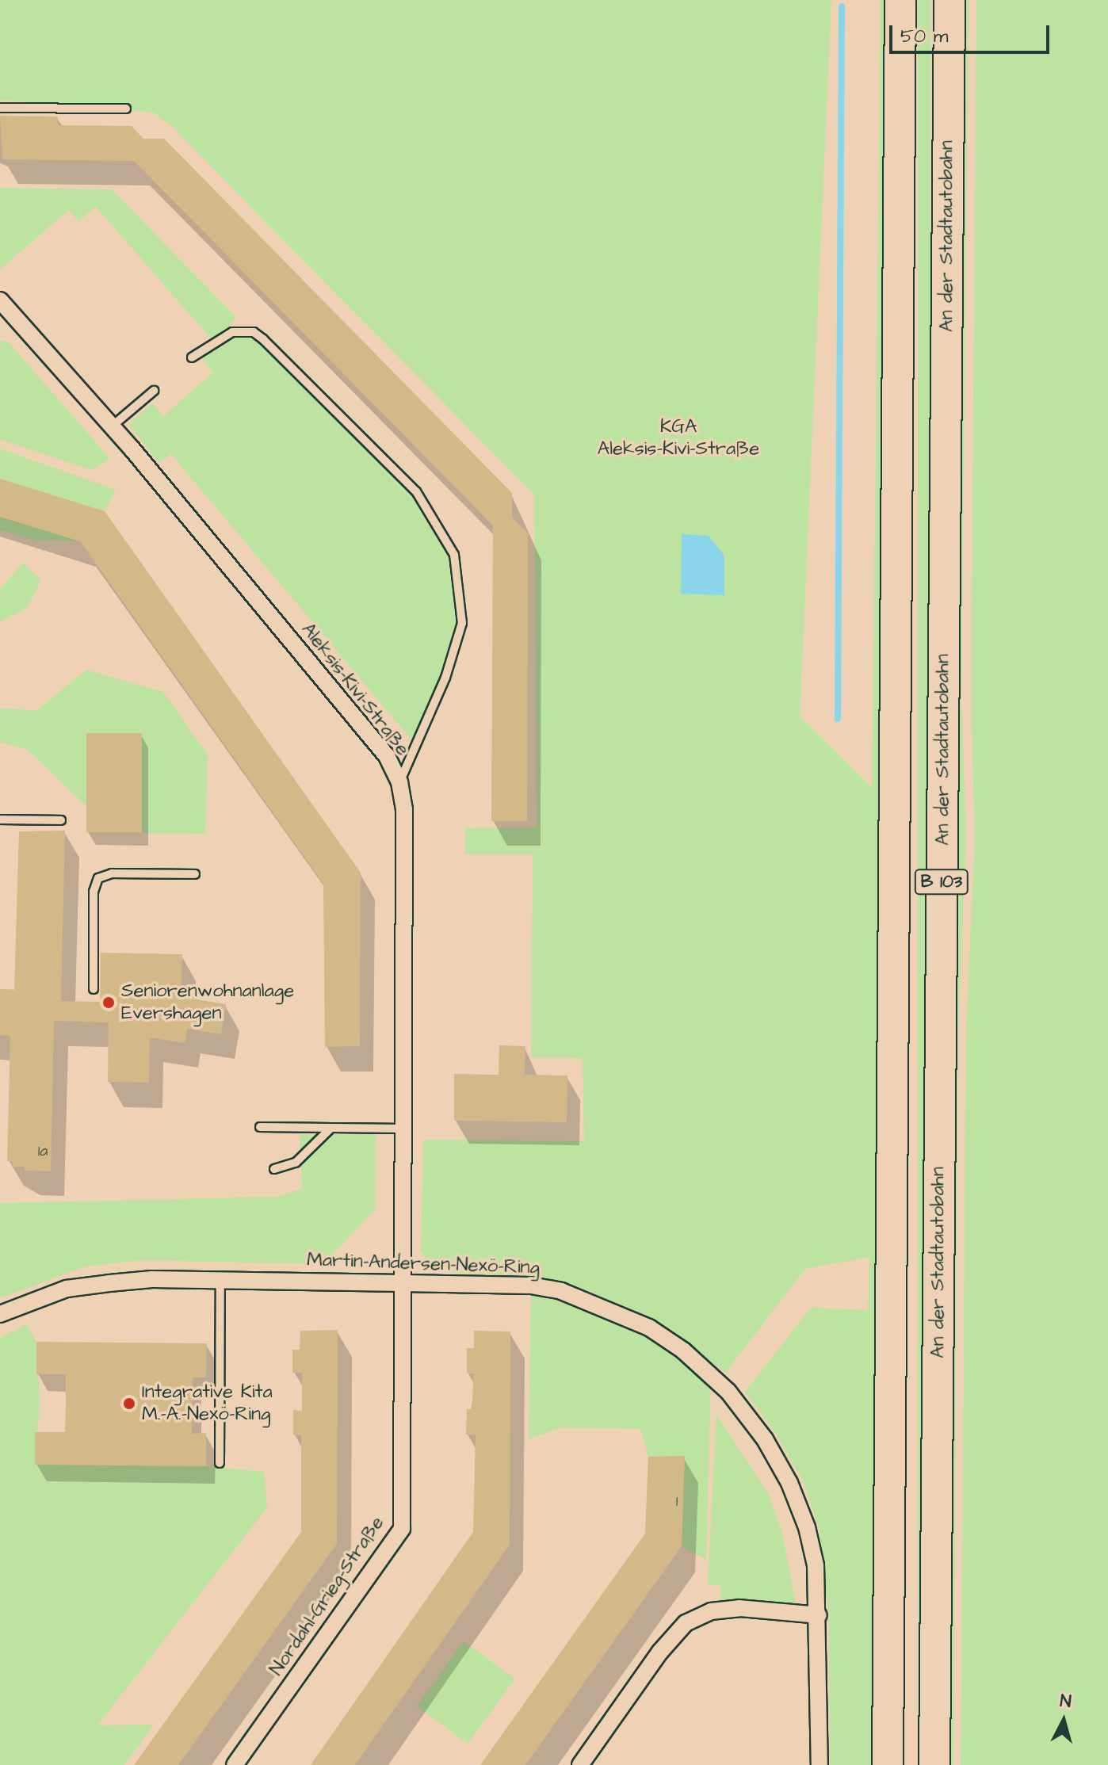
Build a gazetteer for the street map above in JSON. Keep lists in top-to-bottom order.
{
  "streets": {
    "highway": ["An der Stadtautobahn", "B 103"],
    "street": ["Aleksis-Kivi-Straße", "Martin-Andersen-Nexö-Ring", "Nordahl-Grieg-Straße"]
  },
  "crossings": [
    ["Aleksis-Kivi-Straße", "Martin-Andersen-Nexö-Ring"],
    ["Aleksis-Kivi-Straße", "Nordahl-Grieg-Straße"],
    ["Martin-Andersen-Nexö-Ring", "Nordahl-Grieg-Straße"]
  ],
  "parks": ["KGA Aleksis-Kivi-Straße"],
  "places": ["Seniorenwohnanlage Evershagen", "Integrative Kita M.-A.-Nexö-Ring"],
  "house_numbers": ["1a", "1"],
  "scale_bar": "50 m",
  "north": "top"
}
